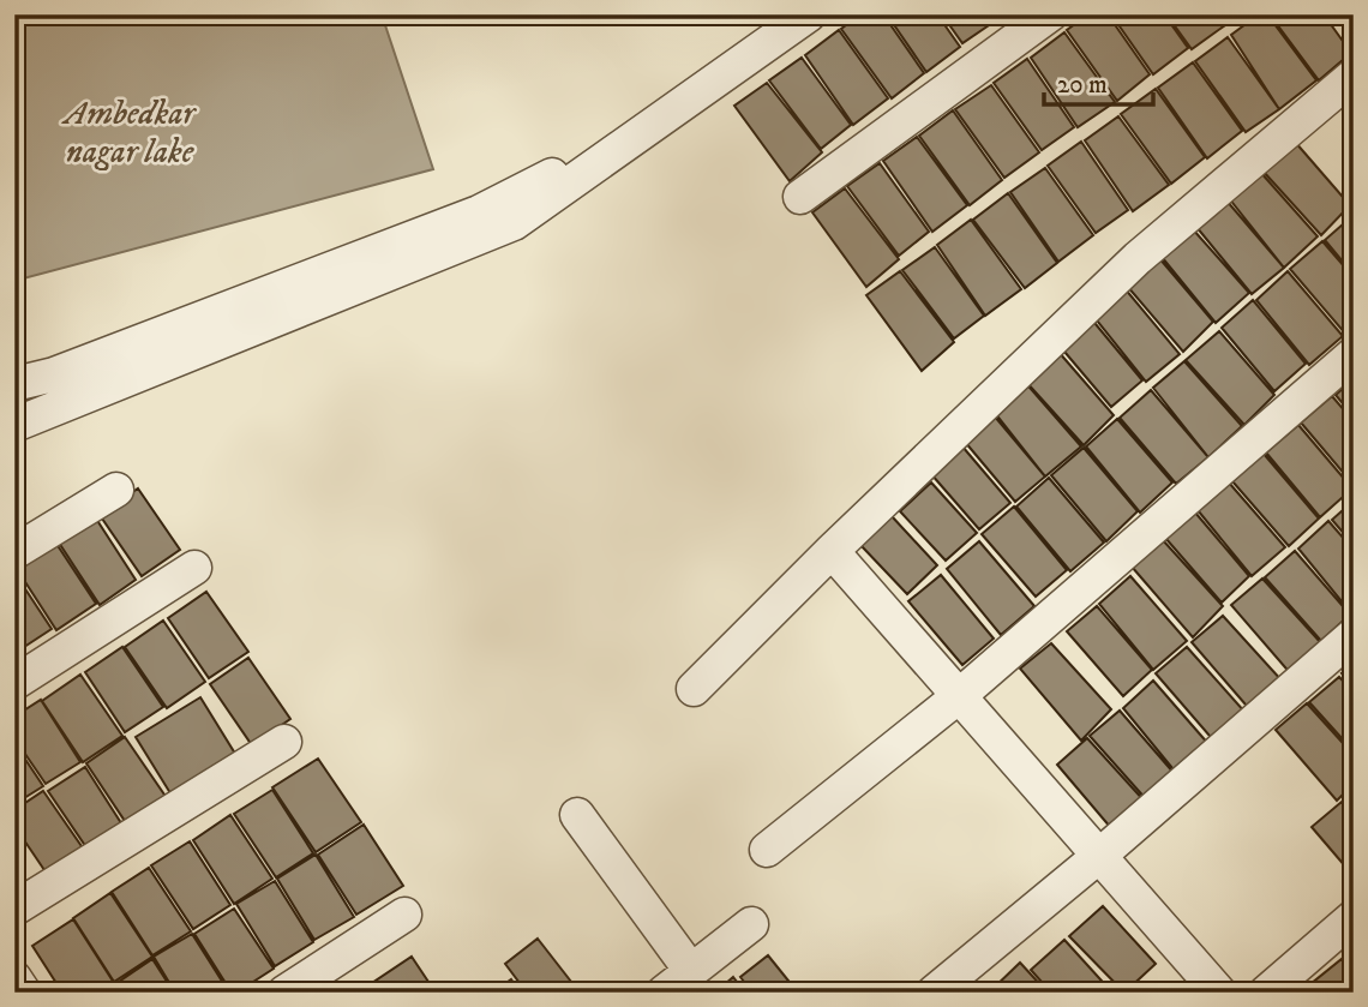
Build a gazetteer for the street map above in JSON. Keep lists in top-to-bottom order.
{
  "water": ["Ambedkar nagar lake"],
  "scale_bar": "20 m"
}
